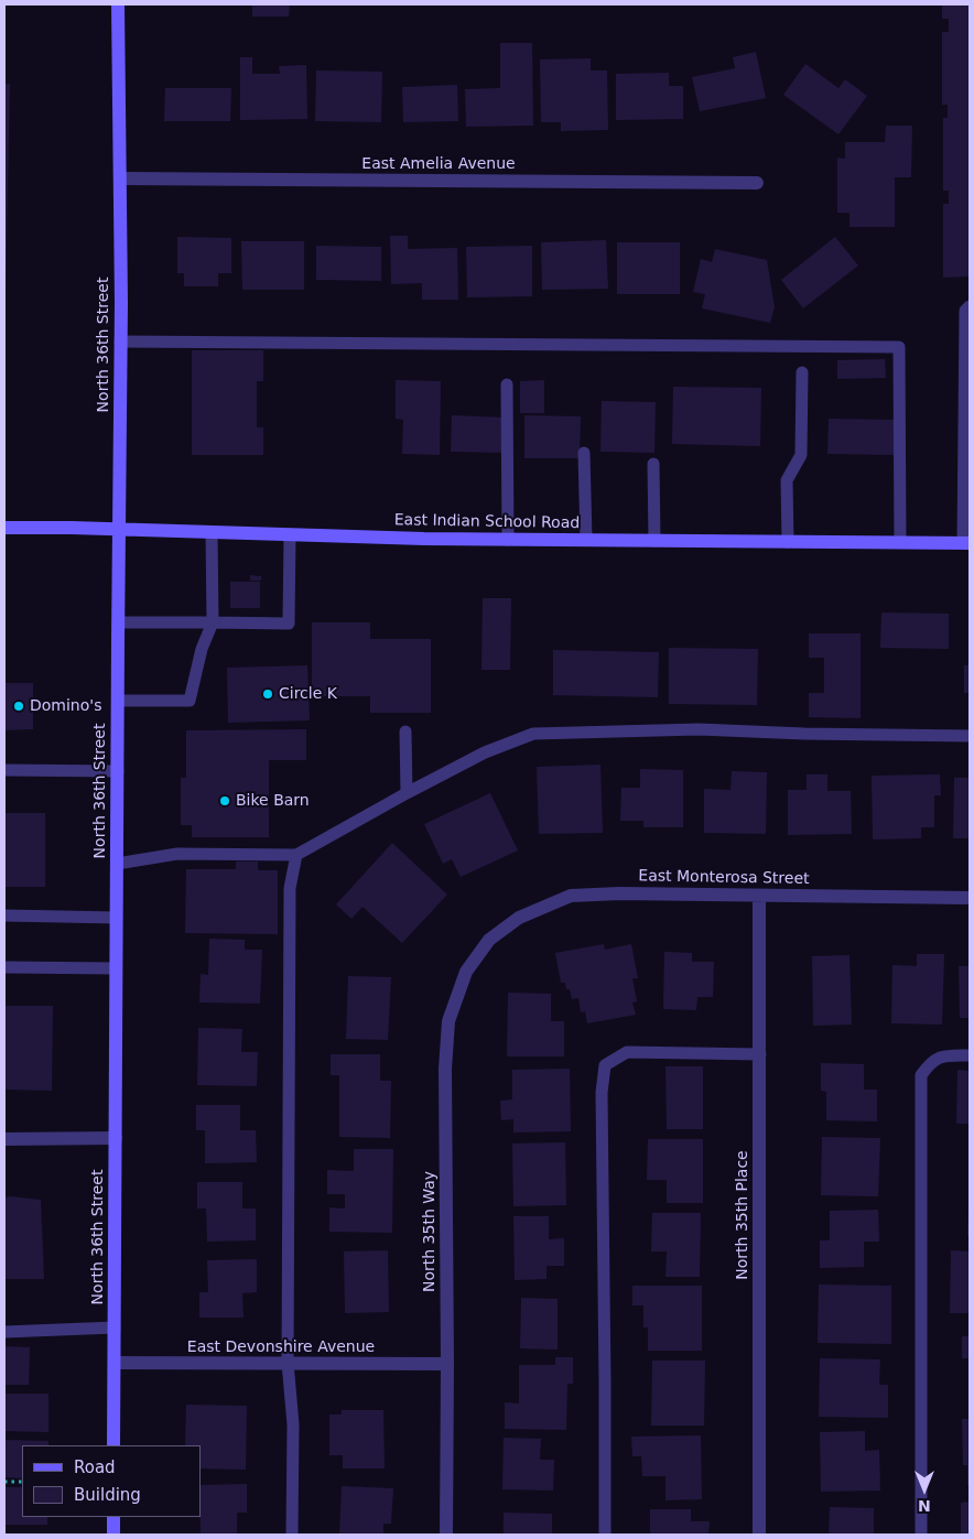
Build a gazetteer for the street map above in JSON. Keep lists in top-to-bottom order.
{
  "streets": {
    "main road": ["North 36th Street", "East Indian School Road"],
    "street": [
      "East Amelia Avenue",
      "East Monterosa Street",
      "North 35th Place",
      "North 35th Way",
      "East Devonshire Avenue"
    ]
  },
  "crossings": [
    ["East Amelia Avenue", "North 36th Street"],
    ["North 36th Street", "East Indian School Road"],
    ["North 36th Street", "East Devonshire Avenue"],
    ["East Monterosa Street", "North 35th Place"],
    ["East Monterosa Street", "North 35th Way"],
    ["North 35th Way", "East Devonshire Avenue"]
  ],
  "places": ["Circle K", "Domino's", "Bike Barn"],
  "legend": ["Road", "Building"],
  "north": "bottom"
}
